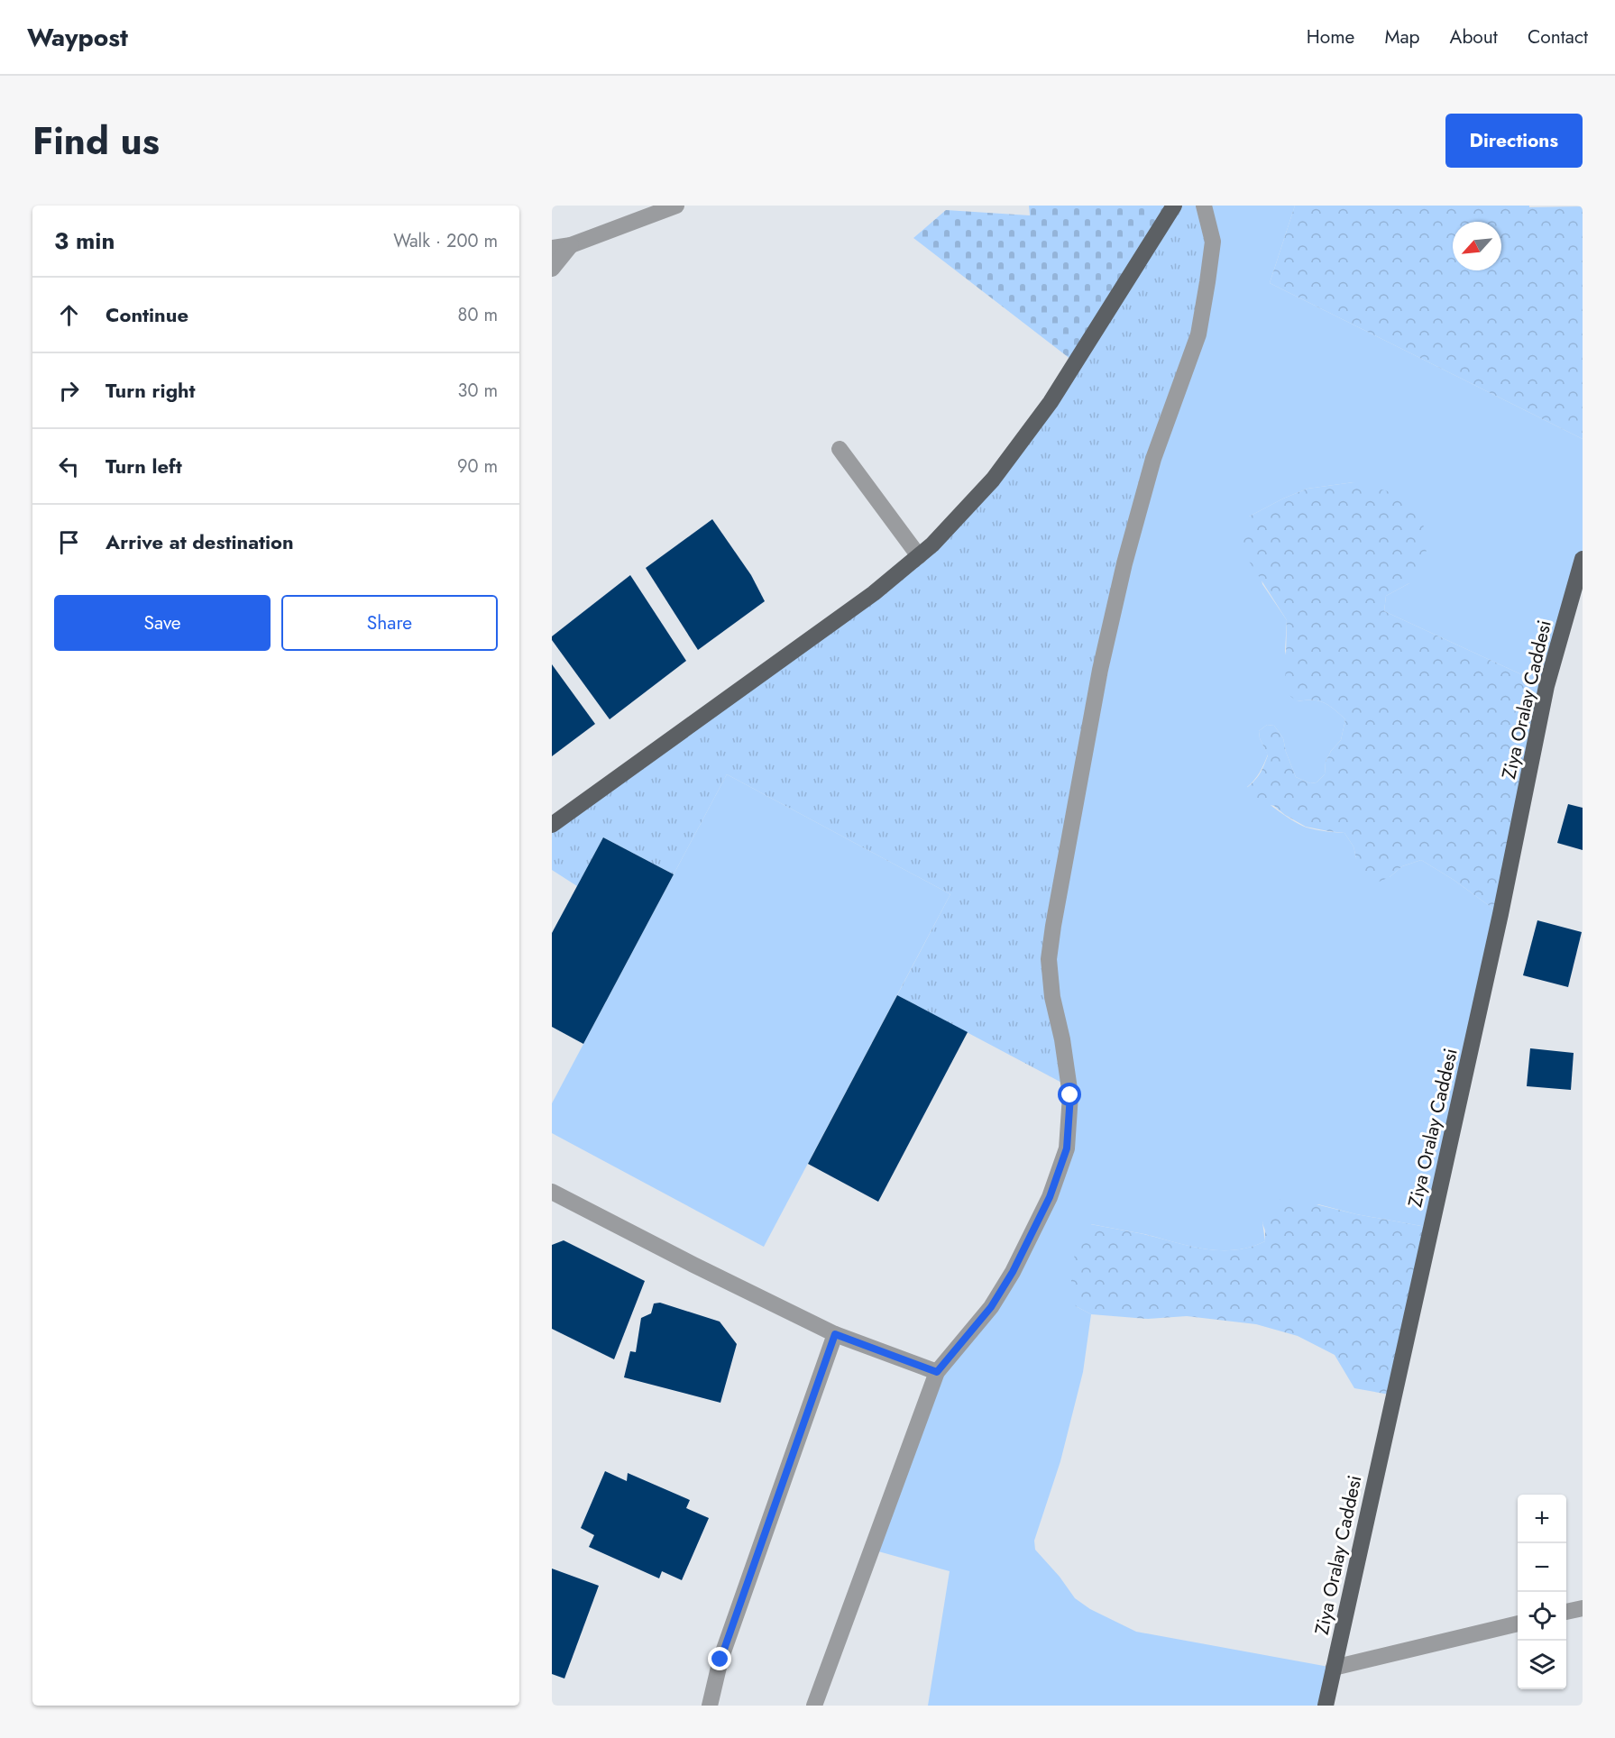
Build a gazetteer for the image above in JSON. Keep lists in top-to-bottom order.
{
  "streets": {
    "main road": ["Ziya Oralay Caddesi"]
  },
  "north": "bottom left",
  "page": {
    "header": "Waypost",
    "nav": [
      "Home",
      "Map",
      "About",
      "Contact"
    ],
    "title": "Find us",
    "buttons": [
      "Directions",
      ["Save", "Share"]
    ],
    "heading": ["3 min", "Walk · 200 m"],
    "list": [
      ["Continue", "80 m"],
      ["Turn right", "30 m"],
      ["Turn left", "90 m"],
      "Arrive at destination"
    ],
    "map_buttons": ["+", "−"]
  }
}
